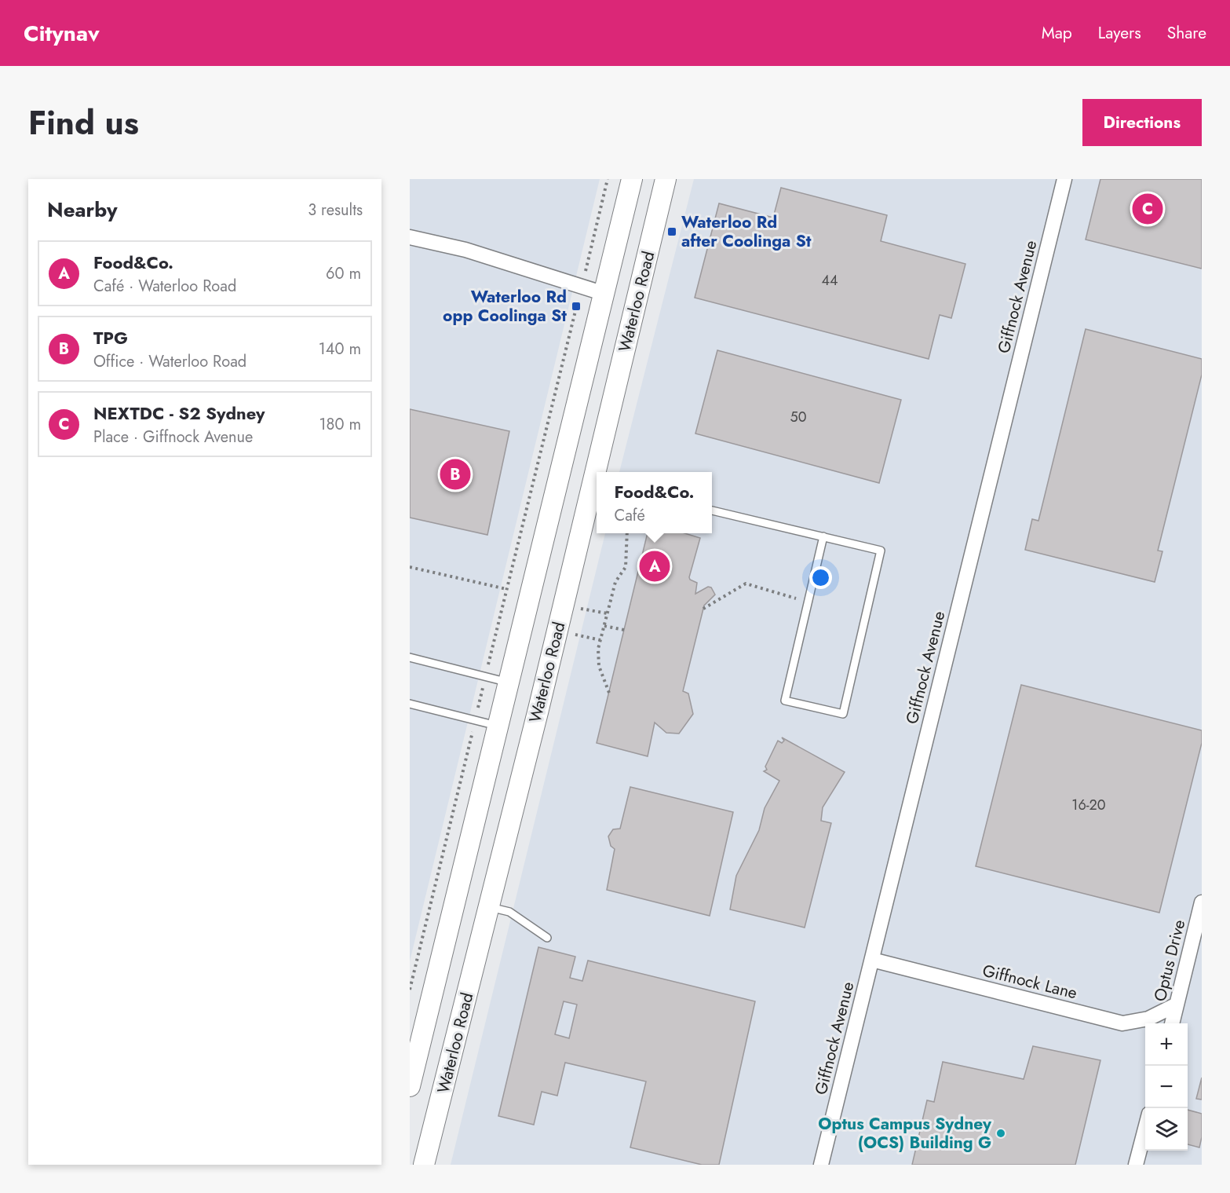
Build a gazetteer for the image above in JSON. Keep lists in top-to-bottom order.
{
  "streets": {
    "street": [
      "Giffnock Avenue",
      "Waterloo Road",
      "Optus Drive",
      "Giffnock Lane"
    ]
  },
  "crossings": [
    ["Giffnock Avenue", "Giffnock Lane"],
    ["Optus Drive", "Giffnock Lane"]
  ],
  "places": {
    "transit": ["Waterloo Rd after Coolinga St", "Waterloo Rd opp Coolinga St"],
    "other": ["Optus Campus Sydney (OCS) Building G"]
  },
  "house_numbers": ["44", "50", "16-20"],
  "page": {
    "header": "Citynav",
    "nav": ["Map", "Layers", "Share"],
    "title": "Find us",
    "buttons": "Directions",
    "heading": ["Nearby", "3 results"],
    "pins": ["C", "B", "A"],
    "list": [
      {
        "mark": "A",
        "name": "Food&Co.",
        "note": "Café · Waterloo Road",
        "value": "60 m"
      },
      {
        "mark": "B",
        "name": "TPG",
        "note": "Office · Waterloo Road",
        "value": "140 m"
      },
      {
        "mark": "C",
        "name": "NEXTDC - S2 Sydney",
        "note": "Place · Giffnock Avenue",
        "value": "180 m"
      }
    ],
    "popup": ["Food&Co.", "Café"],
    "map_buttons": ["+", "−"]
  }
}
